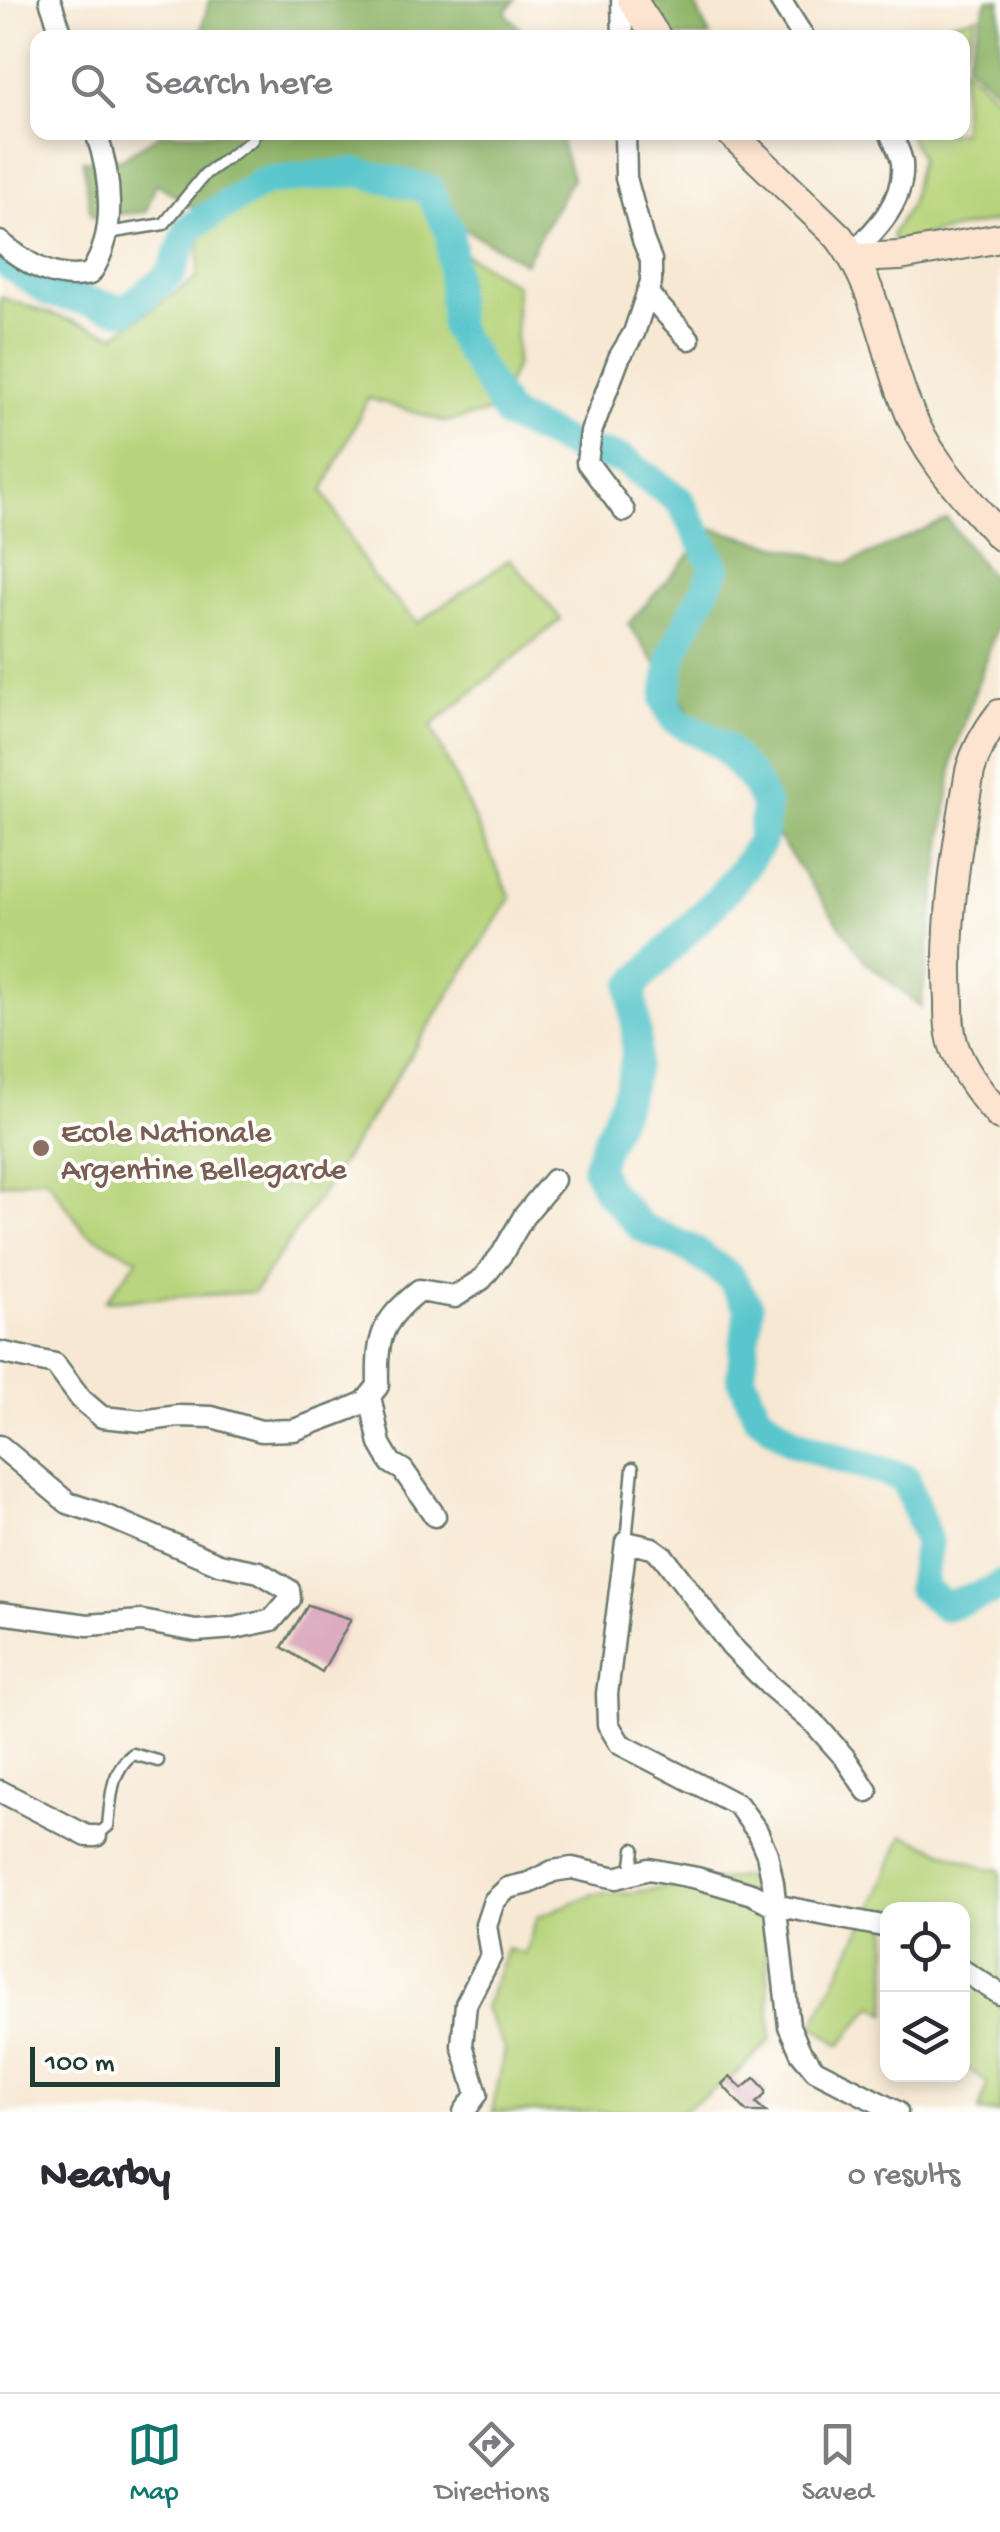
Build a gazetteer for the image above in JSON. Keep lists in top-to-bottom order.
{
  "places": ["Ecole Nationale Argentine Bellegarde"],
  "scale_bar": "100 m",
  "page": {
    "search": "Search here",
    "scale": "100 m",
    "heading": ["Nearby", "0 results"],
    "nav": ["Map", "Directions", "Saved"]
  }
}
